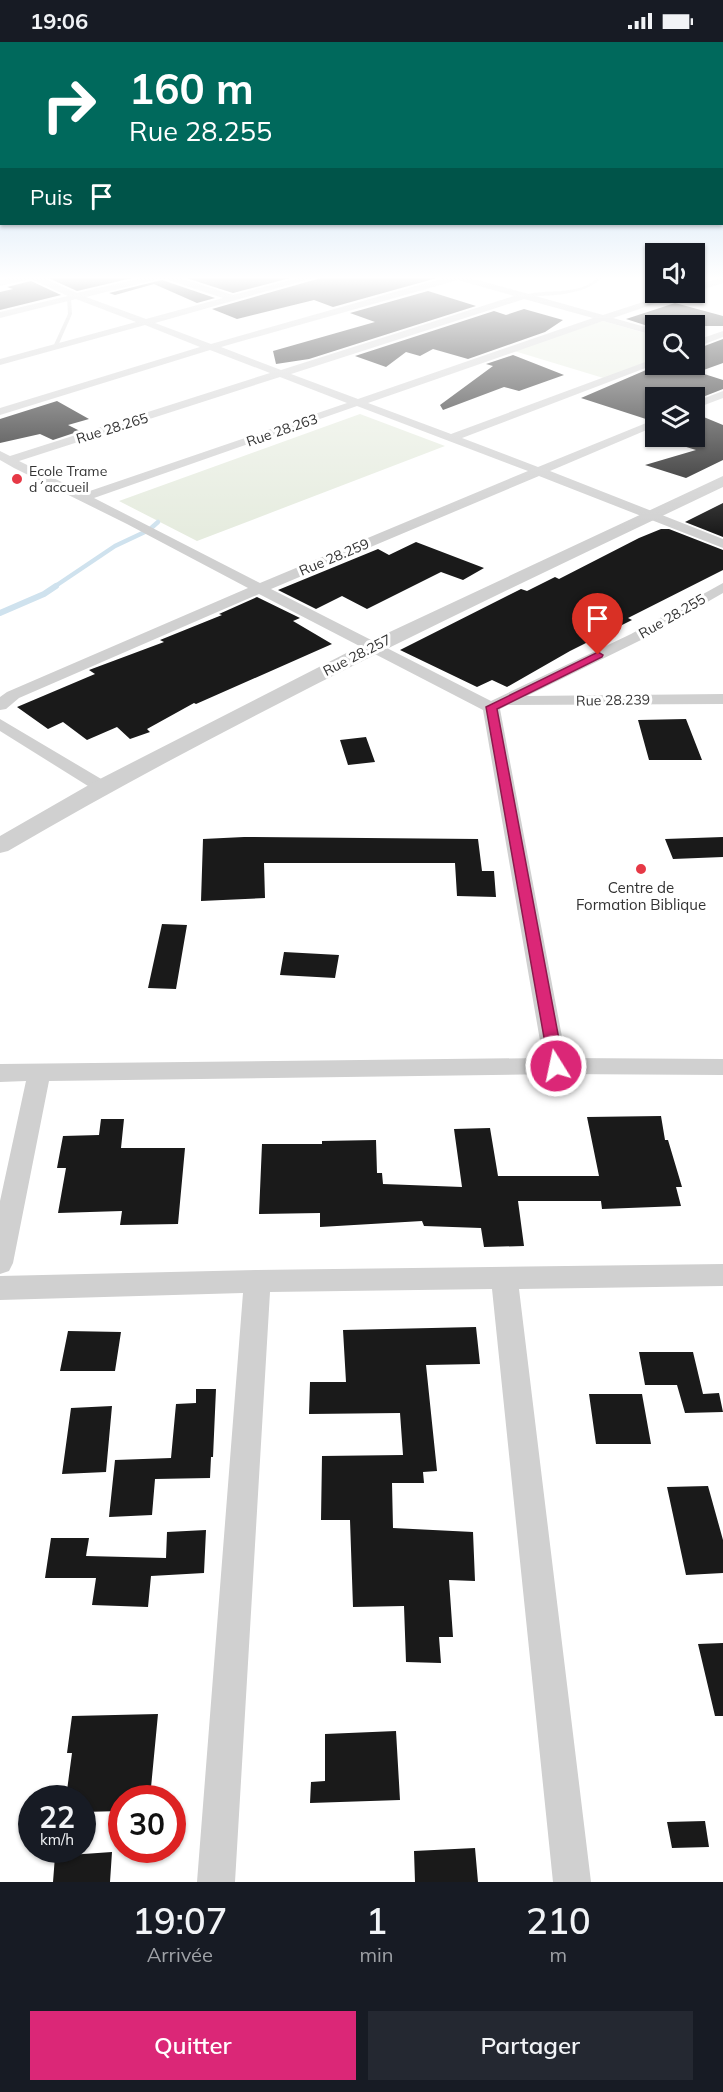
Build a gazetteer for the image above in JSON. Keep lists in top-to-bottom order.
{
  "streets": {
    "street": [
      "Rue 28.265",
      "Rue 28.263",
      "Rue 28.259",
      "Rue 28.255",
      "Rue 28.257",
      "Rue 28.239"
    ]
  },
  "crossings": [
    ["Rue 28.255", "Rue 28.239"]
  ],
  "places": ["Ecole Trame d´accueil", "Centre de Formation Biblique"],
  "page": {
    "status": "19:06",
    "turn": ["160 m", "Rue 28.255"],
    "then": "Puis",
    "speed": "22 km/h",
    "limit": "30",
    "eta": [
      "19:07",
      "Arrivée",
      "1",
      "min",
      "210",
      "m"
    ],
    "buttons": ["Quitter", "Partager"]
  }
}
